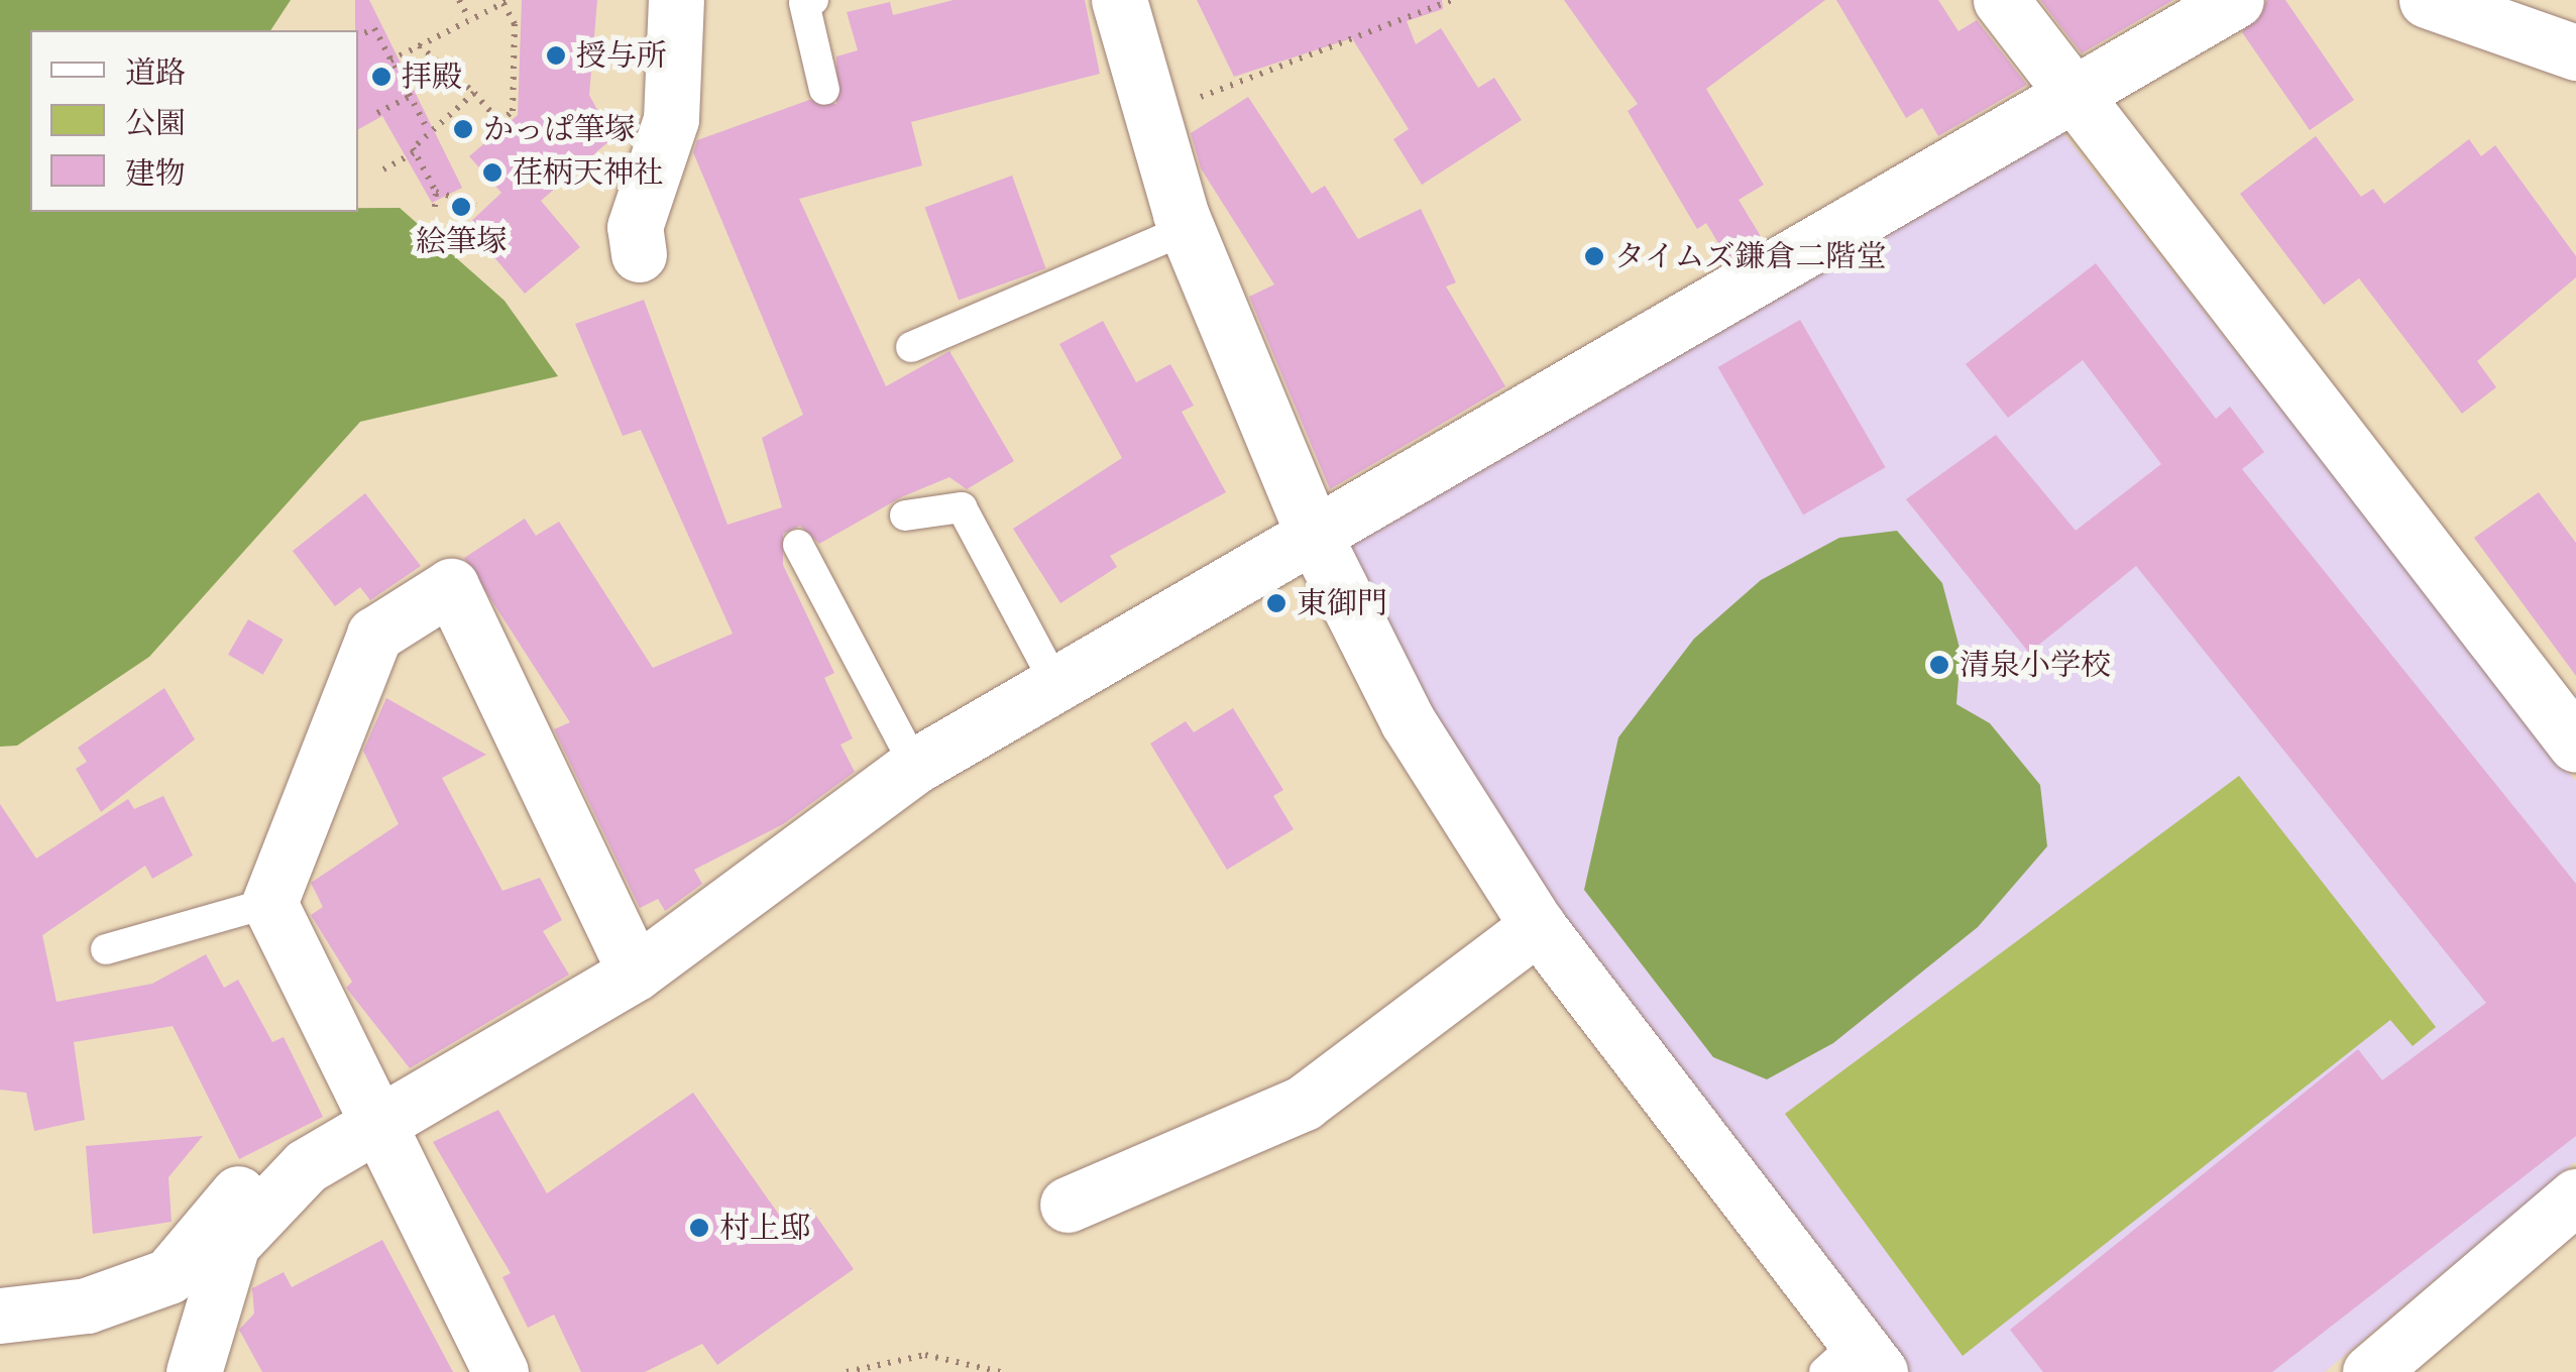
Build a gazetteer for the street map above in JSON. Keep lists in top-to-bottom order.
{
  "places": [
    "授与所",
    "拝殿",
    "かっぱ筆塚",
    "荏柄天神社",
    "絵筆塚",
    "タイムズ鎌倉二階堂",
    "東御門",
    "清泉小学校",
    "村上邸"
  ],
  "legend": ["道路", "公園", "建物"]
}
